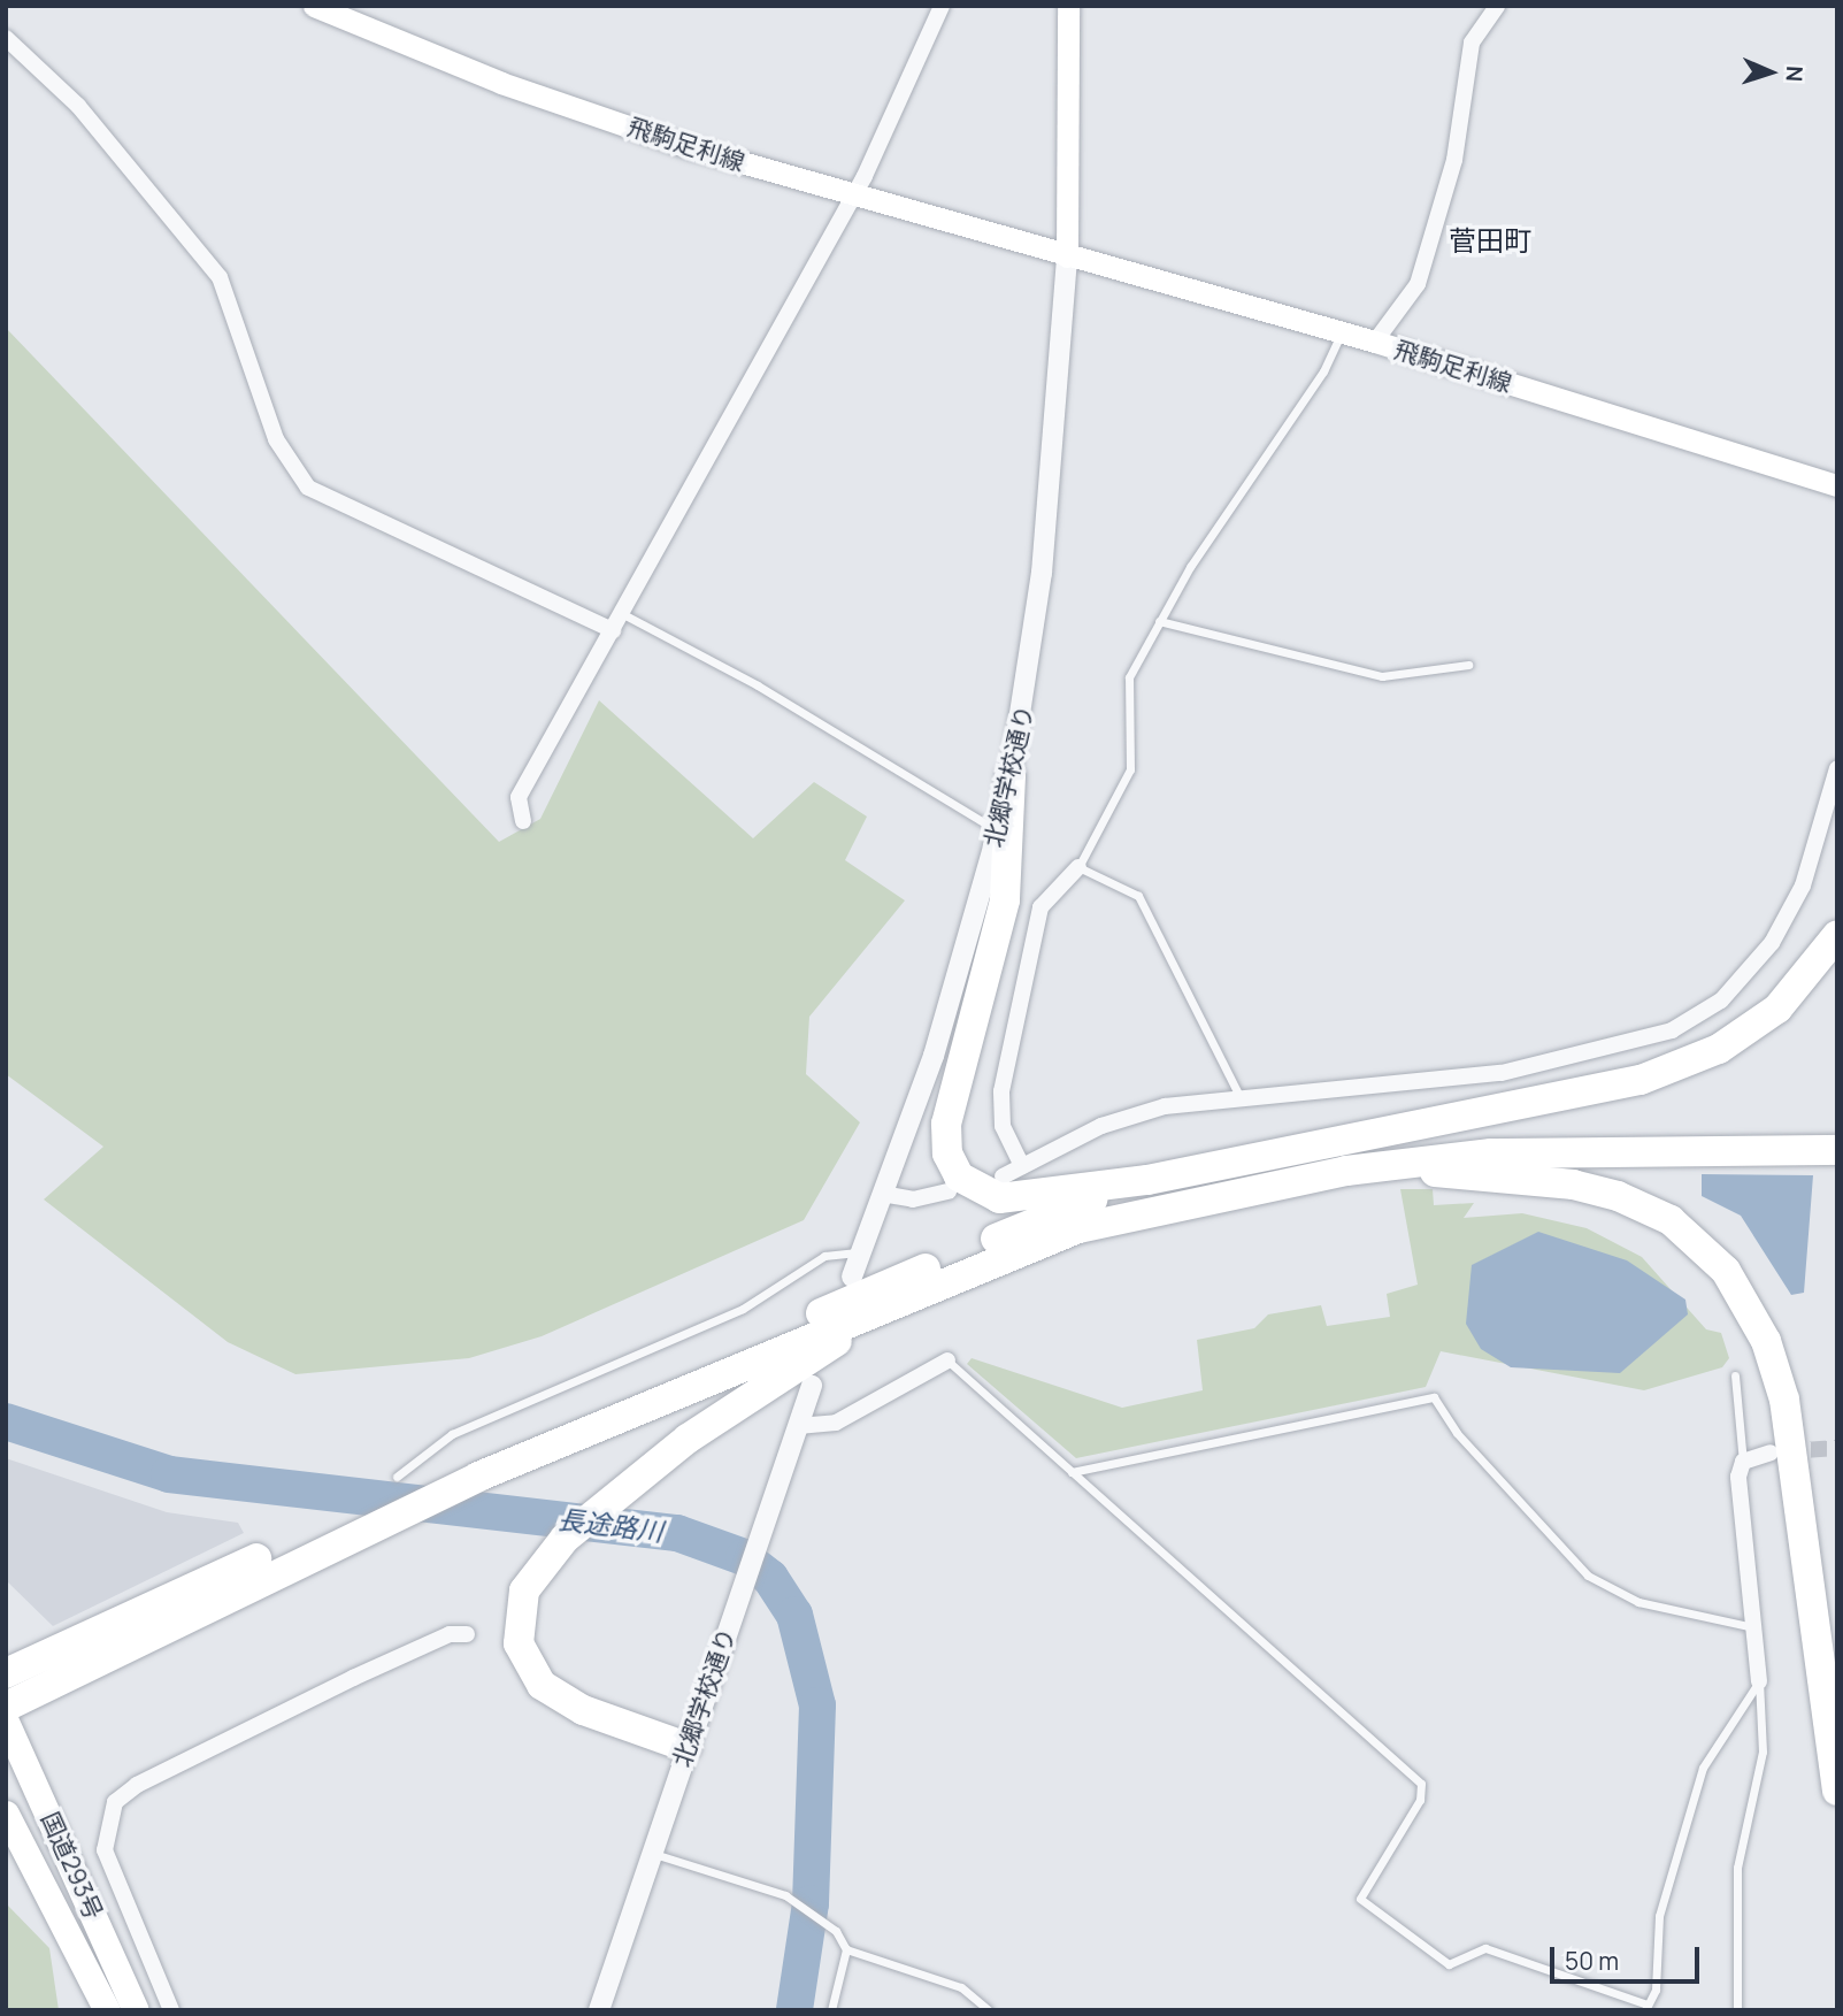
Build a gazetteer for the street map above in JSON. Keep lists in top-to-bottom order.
{
  "streets": {
    "highway": ["国道293号"],
    "main road": ["飛駒足利線"],
    "street": ["北郷学校通り"]
  },
  "crossings": [
    ["飛駒足利線", "北郷学校通り"]
  ],
  "districts": ["菅田町"],
  "water": ["長途路川"],
  "scale_bar": "50 m",
  "north": "right"
}
